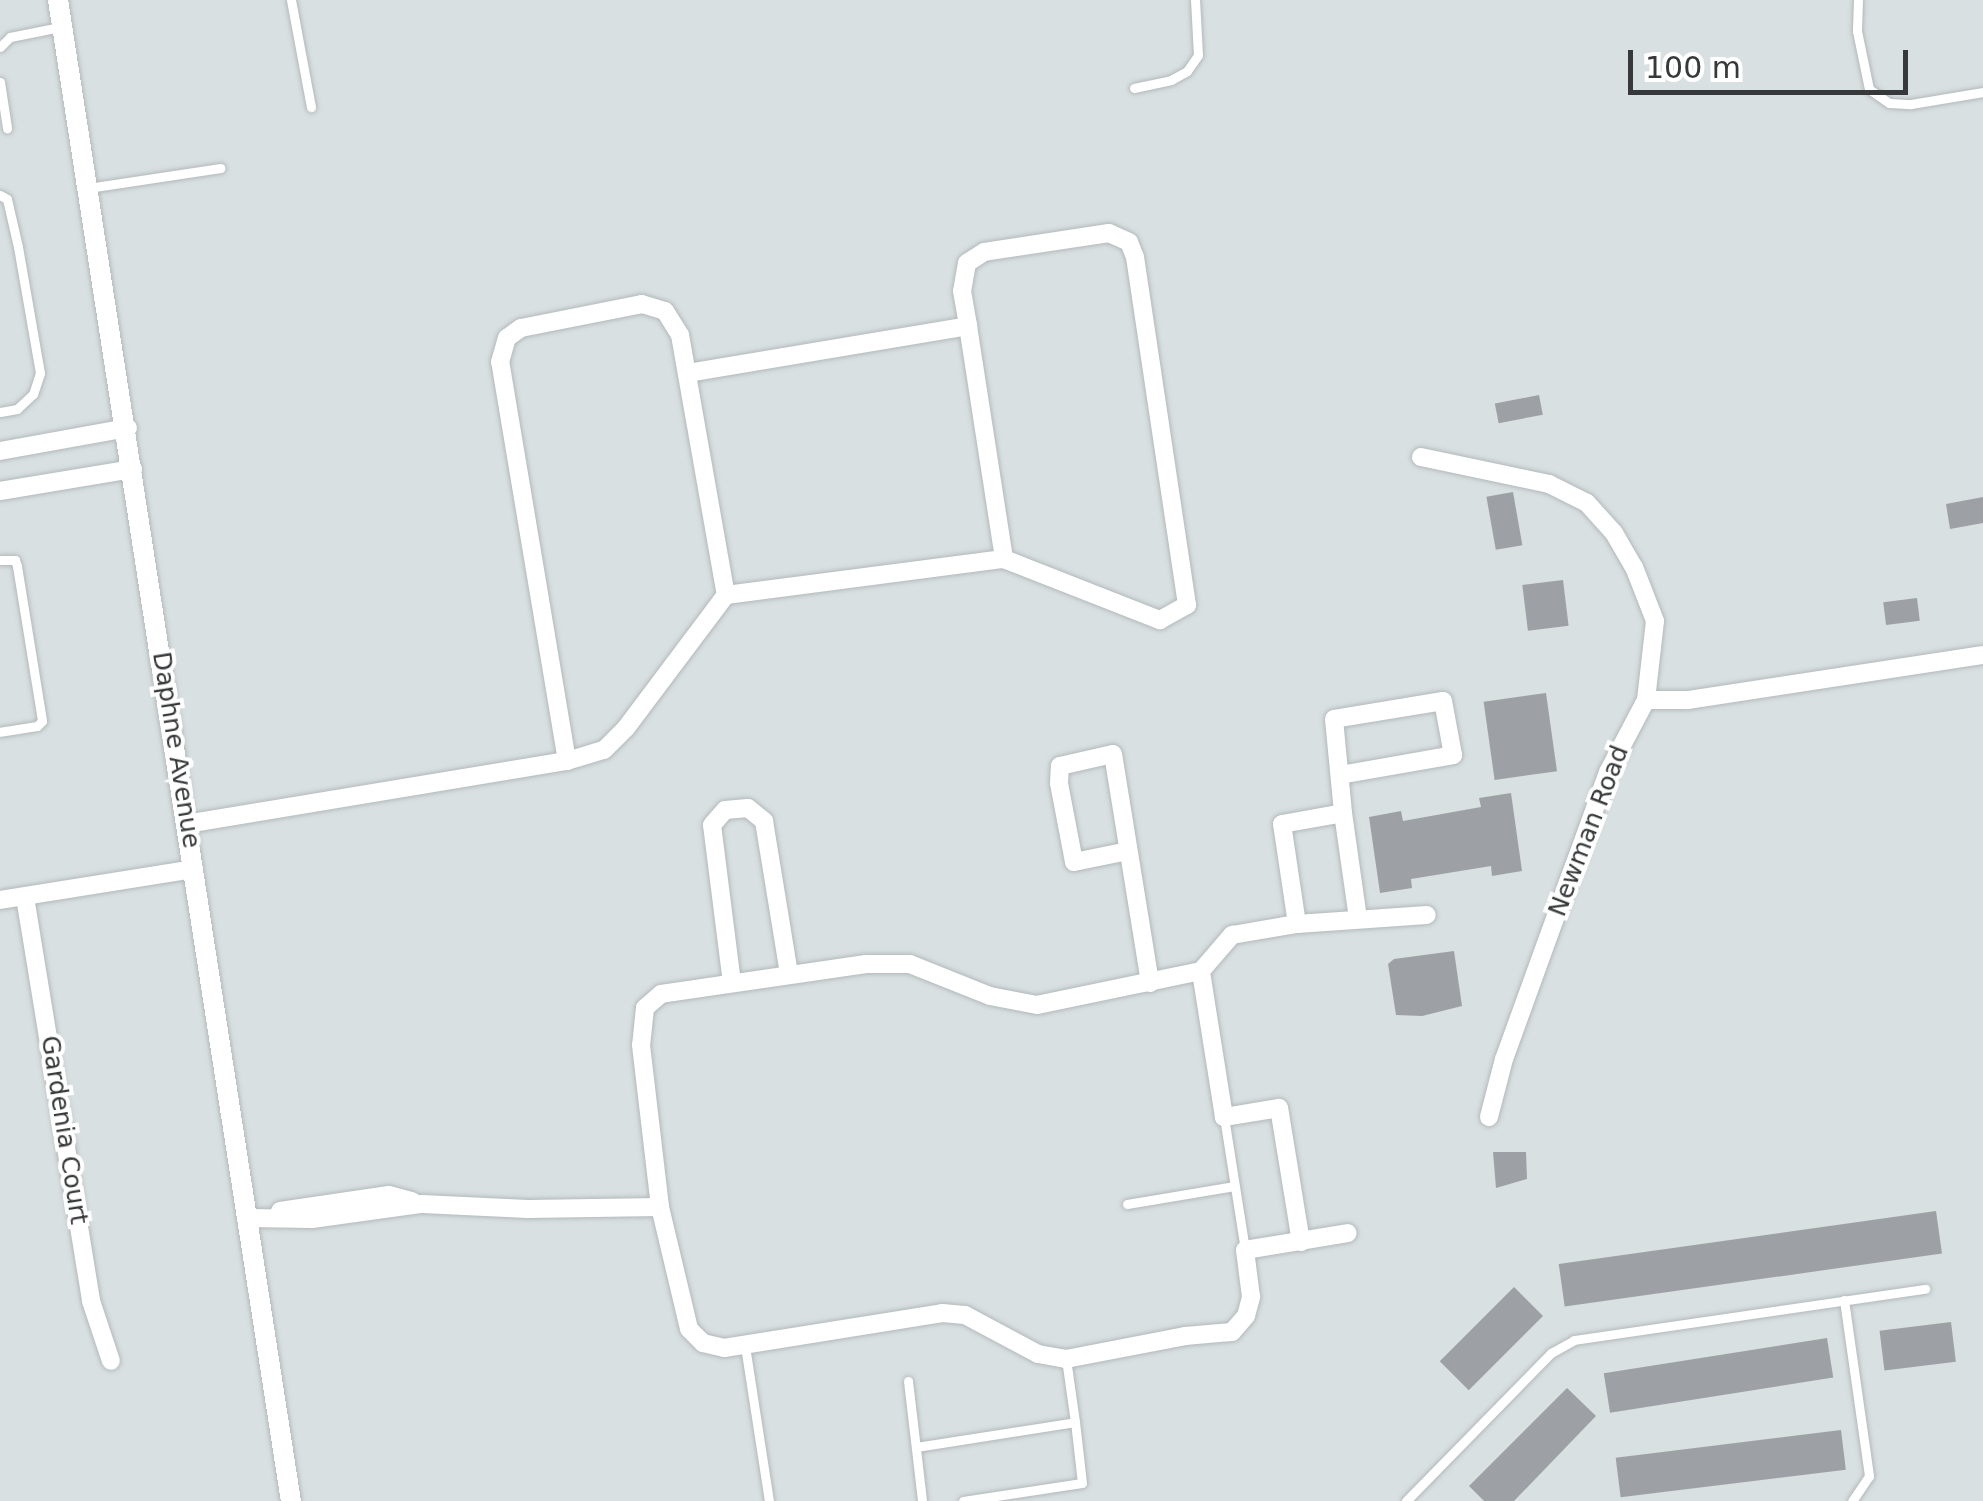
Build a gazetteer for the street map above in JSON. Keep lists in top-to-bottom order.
{
  "streets": {
    "street": ["Daphne Avenue", "Newman Road", "Gardenia Court"]
  },
  "scale_bar": "100 m"
}
